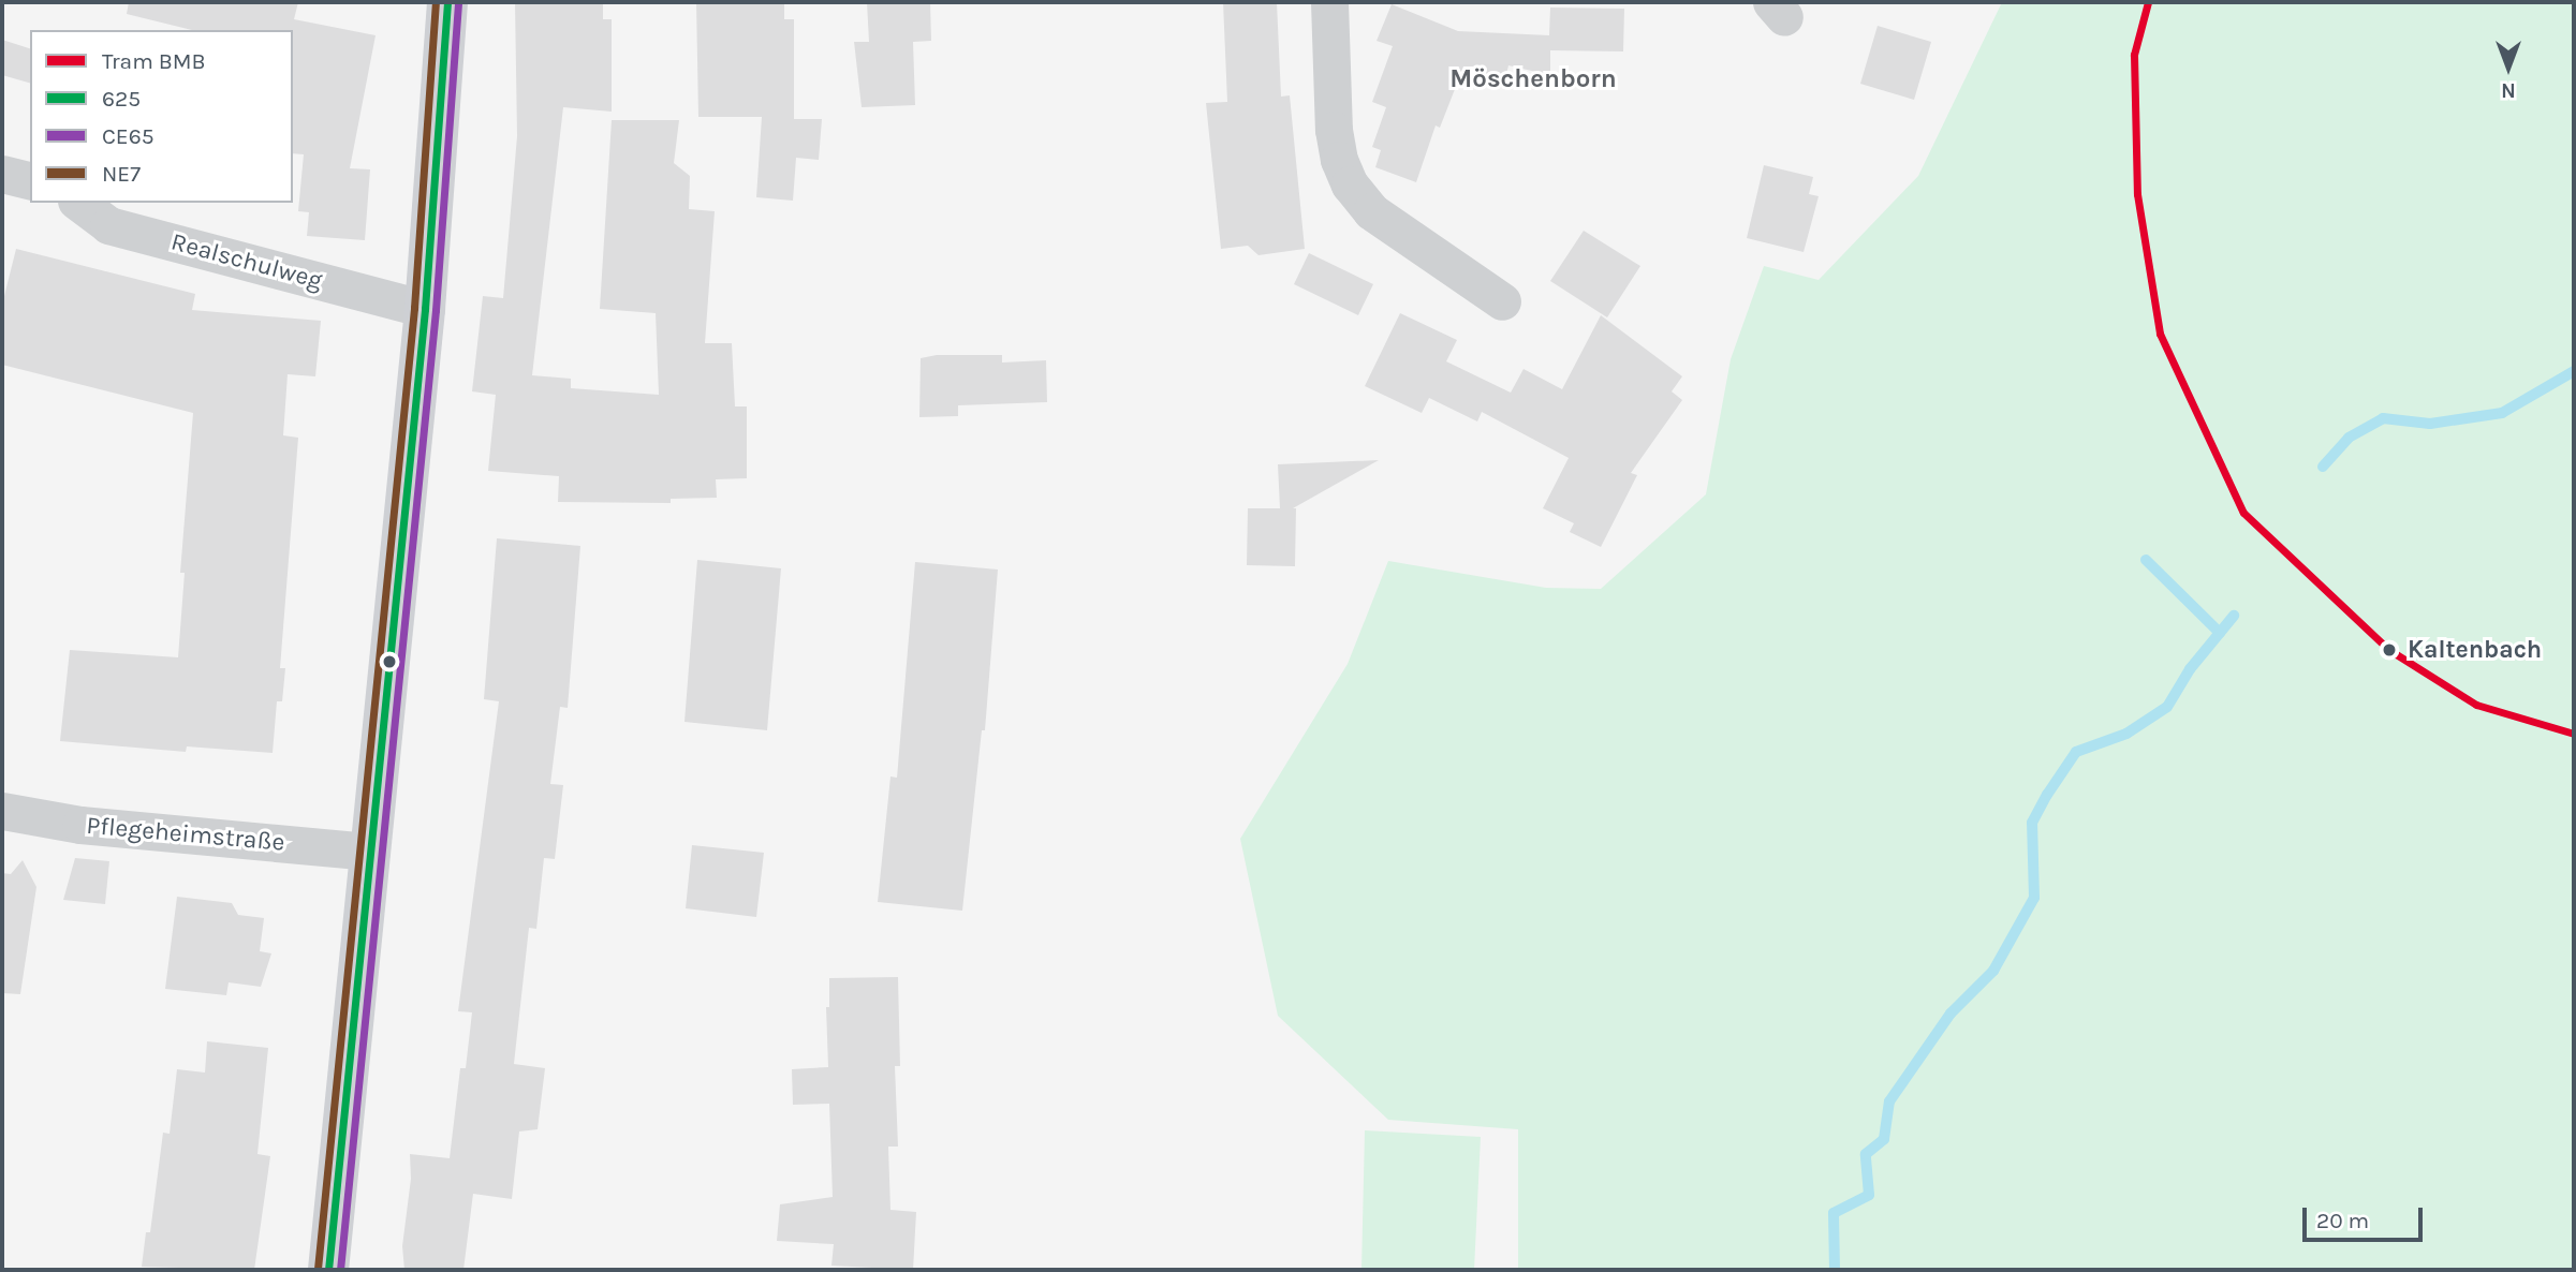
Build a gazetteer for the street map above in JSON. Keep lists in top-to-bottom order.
{
  "streets": {
    "street": ["Realschulweg", "Pflegeheimstraße"]
  },
  "districts": ["Möschenborn"],
  "places": ["Kaltenbach"],
  "lines": [
    "tram line BMB",
    "transit line 625",
    "transit line NE7",
    "transit line CE65"
  ],
  "legend": [
    "Tram BMB",
    "625",
    "CE65",
    "NE7"
  ],
  "scale_bar": "20 m",
  "north": "bottom"
}
